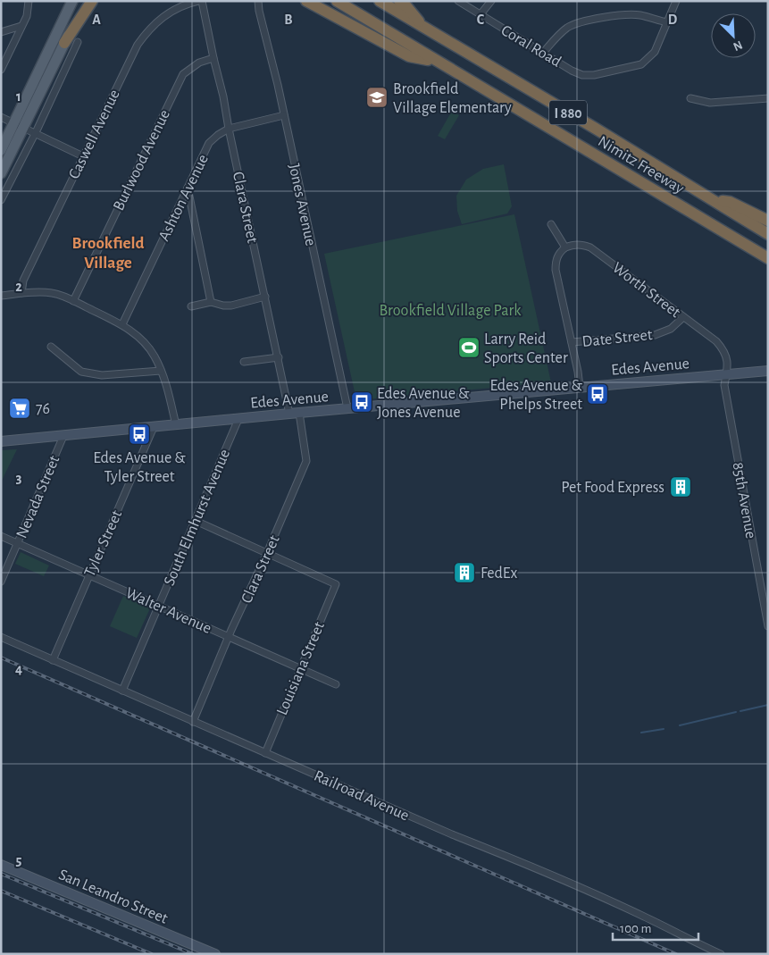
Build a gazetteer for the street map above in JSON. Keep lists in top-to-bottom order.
{
  "streets": {
    "highway": ["I 880", "Nimitz Freeway"],
    "street": [
      "Coral Road",
      "Caswell Avenue",
      "Burlwood Avenue",
      "Ashton Avenue",
      "Jones Avenue",
      "Clara Street",
      "Worth Street",
      "Date Street",
      "Edes Avenue",
      "Nevada Street",
      "85th Avenue",
      "South Elmhurst Avenue",
      "Tyler Street",
      "Walter Avenue",
      "Louisiana Street",
      "Railroad Avenue",
      "San Leandro Street"
    ]
  },
  "crossings": [
    ["Burlwood Avenue", "Clara Street"],
    ["Ashton Avenue", "Jones Avenue"],
    ["Ashton Avenue", "Clara Street"],
    ["Jones Avenue", "Edes Avenue"],
    ["Clara Street", "Edes Avenue"],
    ["Clara Street", "Walter Avenue"],
    ["Clara Street", "Louisiana Street"],
    ["Clara Street", "Railroad Avenue"],
    ["Worth Street", "Date Street"],
    ["Worth Street", "Edes Avenue"],
    ["Worth Street", "85th Avenue"],
    ["Edes Avenue", "Nevada Street"],
    ["Edes Avenue", "85th Avenue"],
    ["Edes Avenue", "South Elmhurst Avenue"],
    ["Edes Avenue", "Tyler Street"],
    ["Nevada Street", "Walter Avenue"],
    ["South Elmhurst Avenue", "Walter Avenue"],
    ["South Elmhurst Avenue", "Railroad Avenue"],
    ["Tyler Street", "Walter Avenue"],
    ["Tyler Street", "Railroad Avenue"],
    ["Walter Avenue", "Louisiana Street"],
    ["Louisiana Street", "Railroad Avenue"]
  ],
  "districts": ["Brookfield Village"],
  "parks": ["Brookfield Village Park"],
  "places": {
    "school or university": ["Brookfield Village Elementary"],
    "sports": ["Larry Reid Sports Center"],
    "bus stop": ["Edes Avenue & Phelps Street", "Edes Avenue & Jones Avenue", "Edes Avenue & Tyler Street"],
    "supermarket": ["76"],
    "building": ["Pet Food Express", "FedEx"]
  },
  "scale_bar": "100 m",
  "north": "bottom right",
  "grid": {
    "columns": [
      "A",
      "B",
      "C",
      "D"
    ],
    "rows": [
      "1",
      "2",
      "3",
      "4",
      "5"
    ]
  }
}
